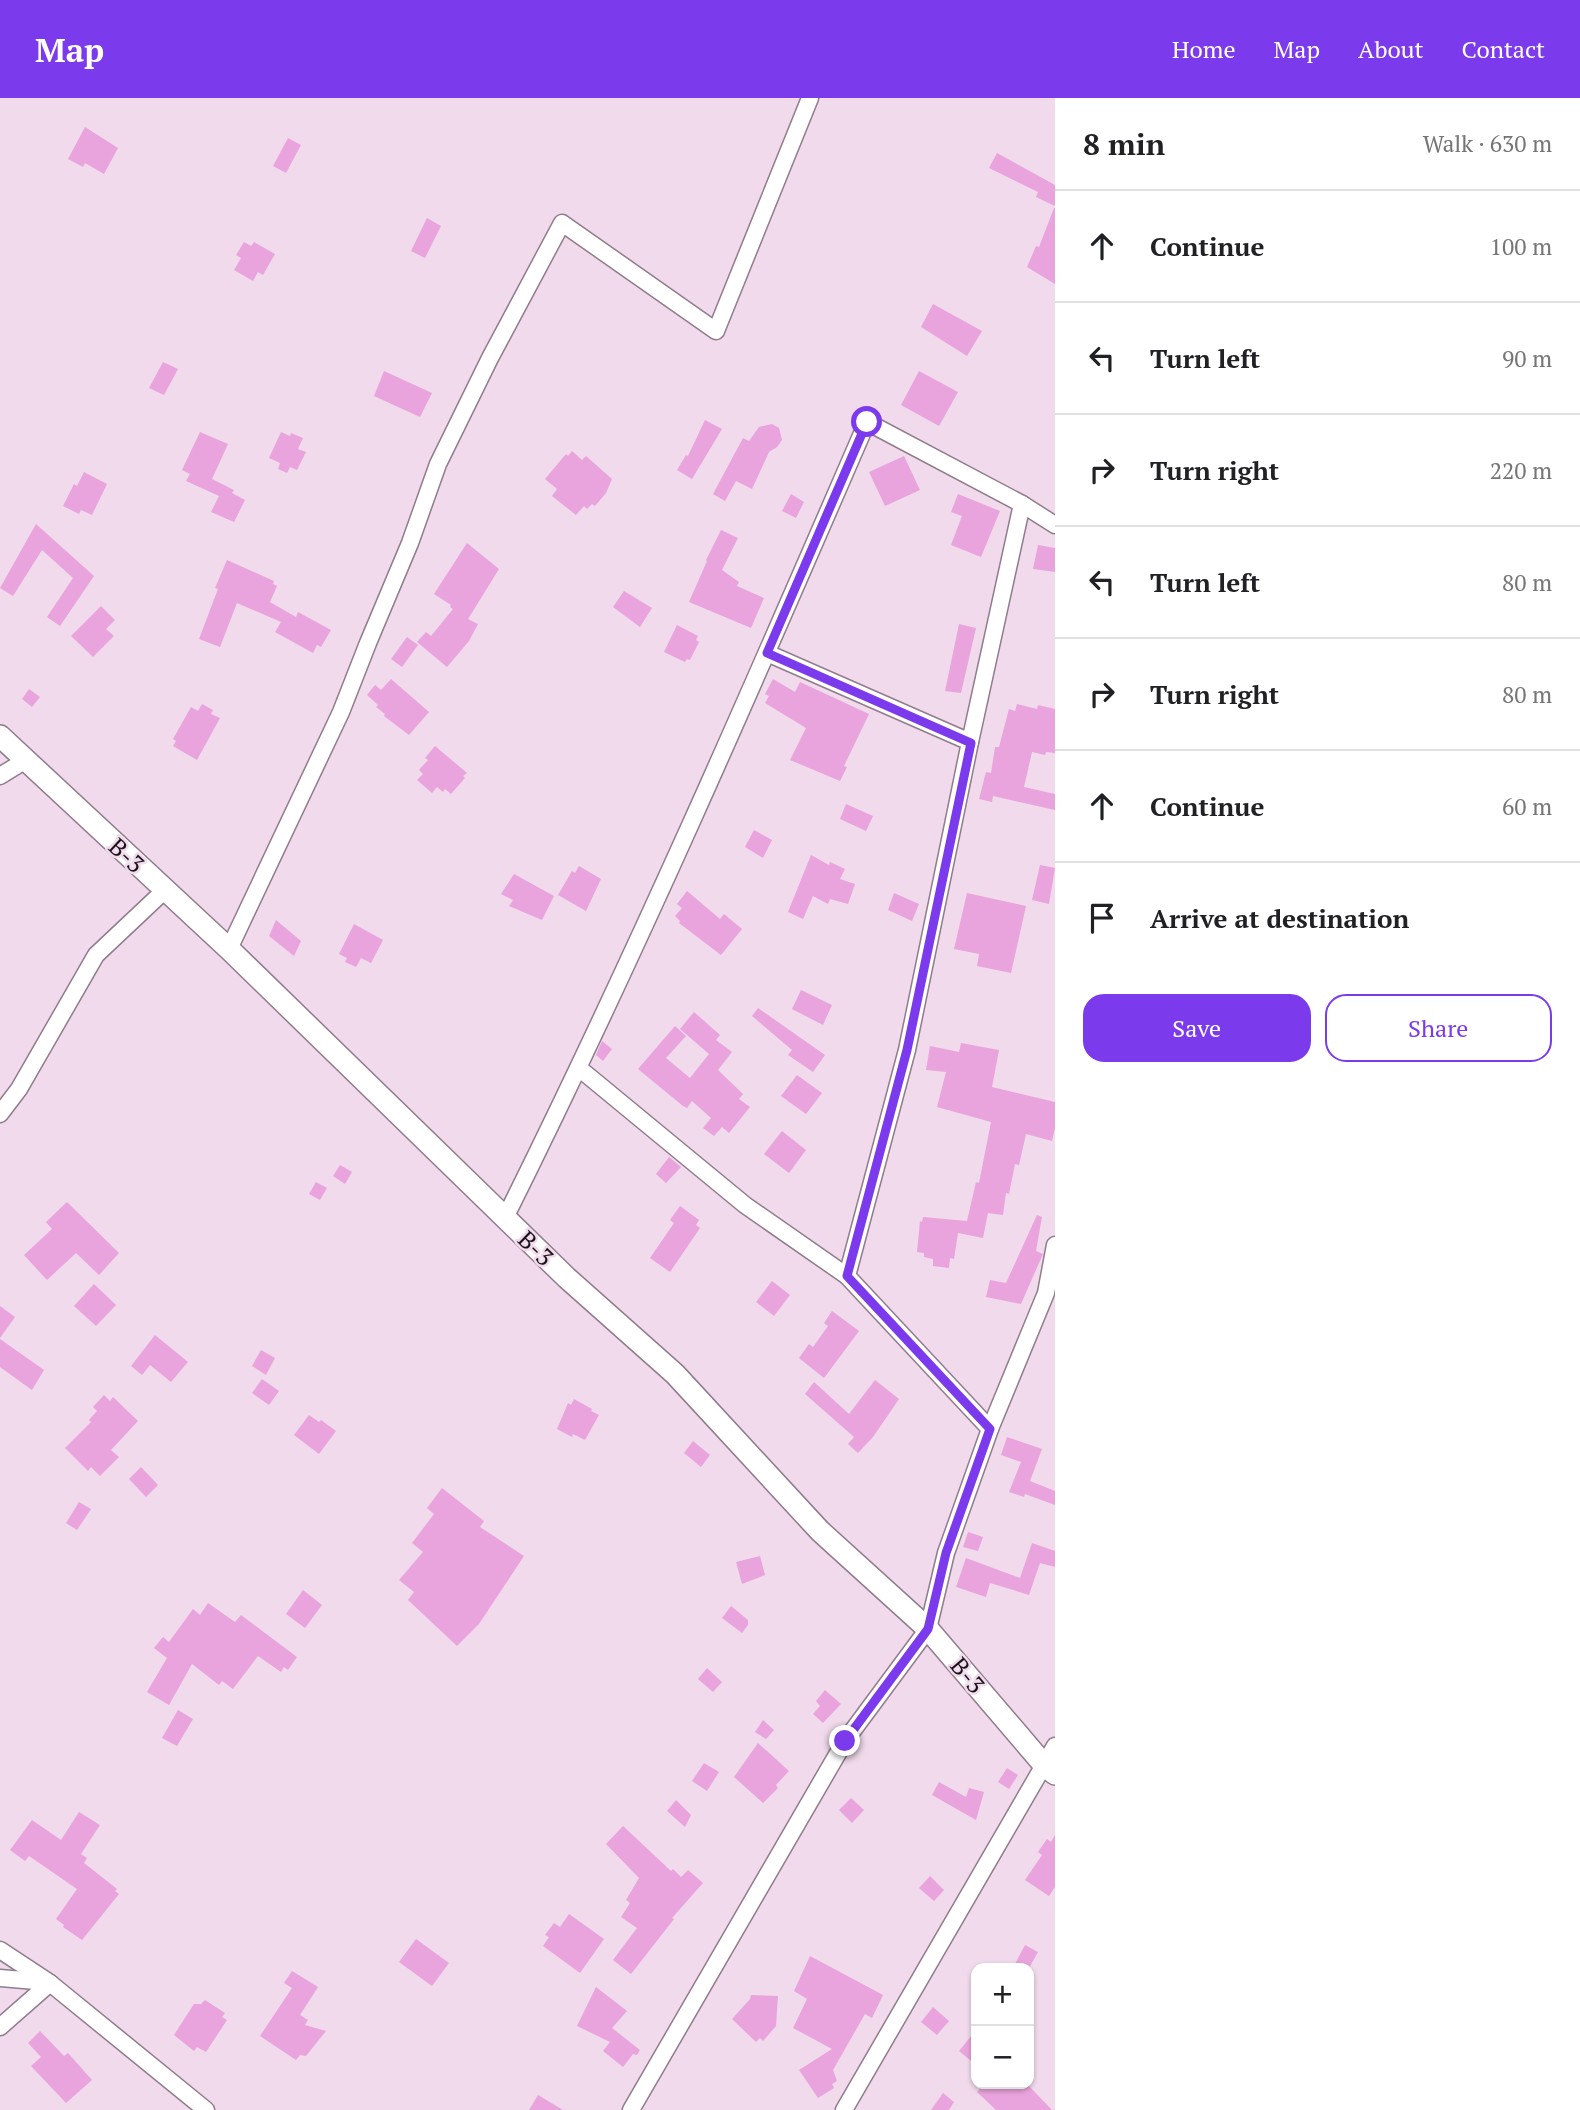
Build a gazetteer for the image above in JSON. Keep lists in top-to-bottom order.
{
  "streets": {
    "main road": ["B-3"]
  },
  "page": {
    "header": "Map",
    "nav": [
      "Home",
      "Map",
      "About",
      "Contact"
    ],
    "heading": ["8 min", "Walk · 630 m"],
    "list": [
      ["Continue", "100 m"],
      ["Turn left", "90 m"],
      ["Turn right", "220 m"],
      ["Turn left", "80 m"],
      ["Turn right", "80 m"],
      ["Continue", "60 m"],
      "Arrive at destination"
    ],
    "buttons": ["Save", "Share"],
    "map_buttons": ["+", "−"]
  }
}
